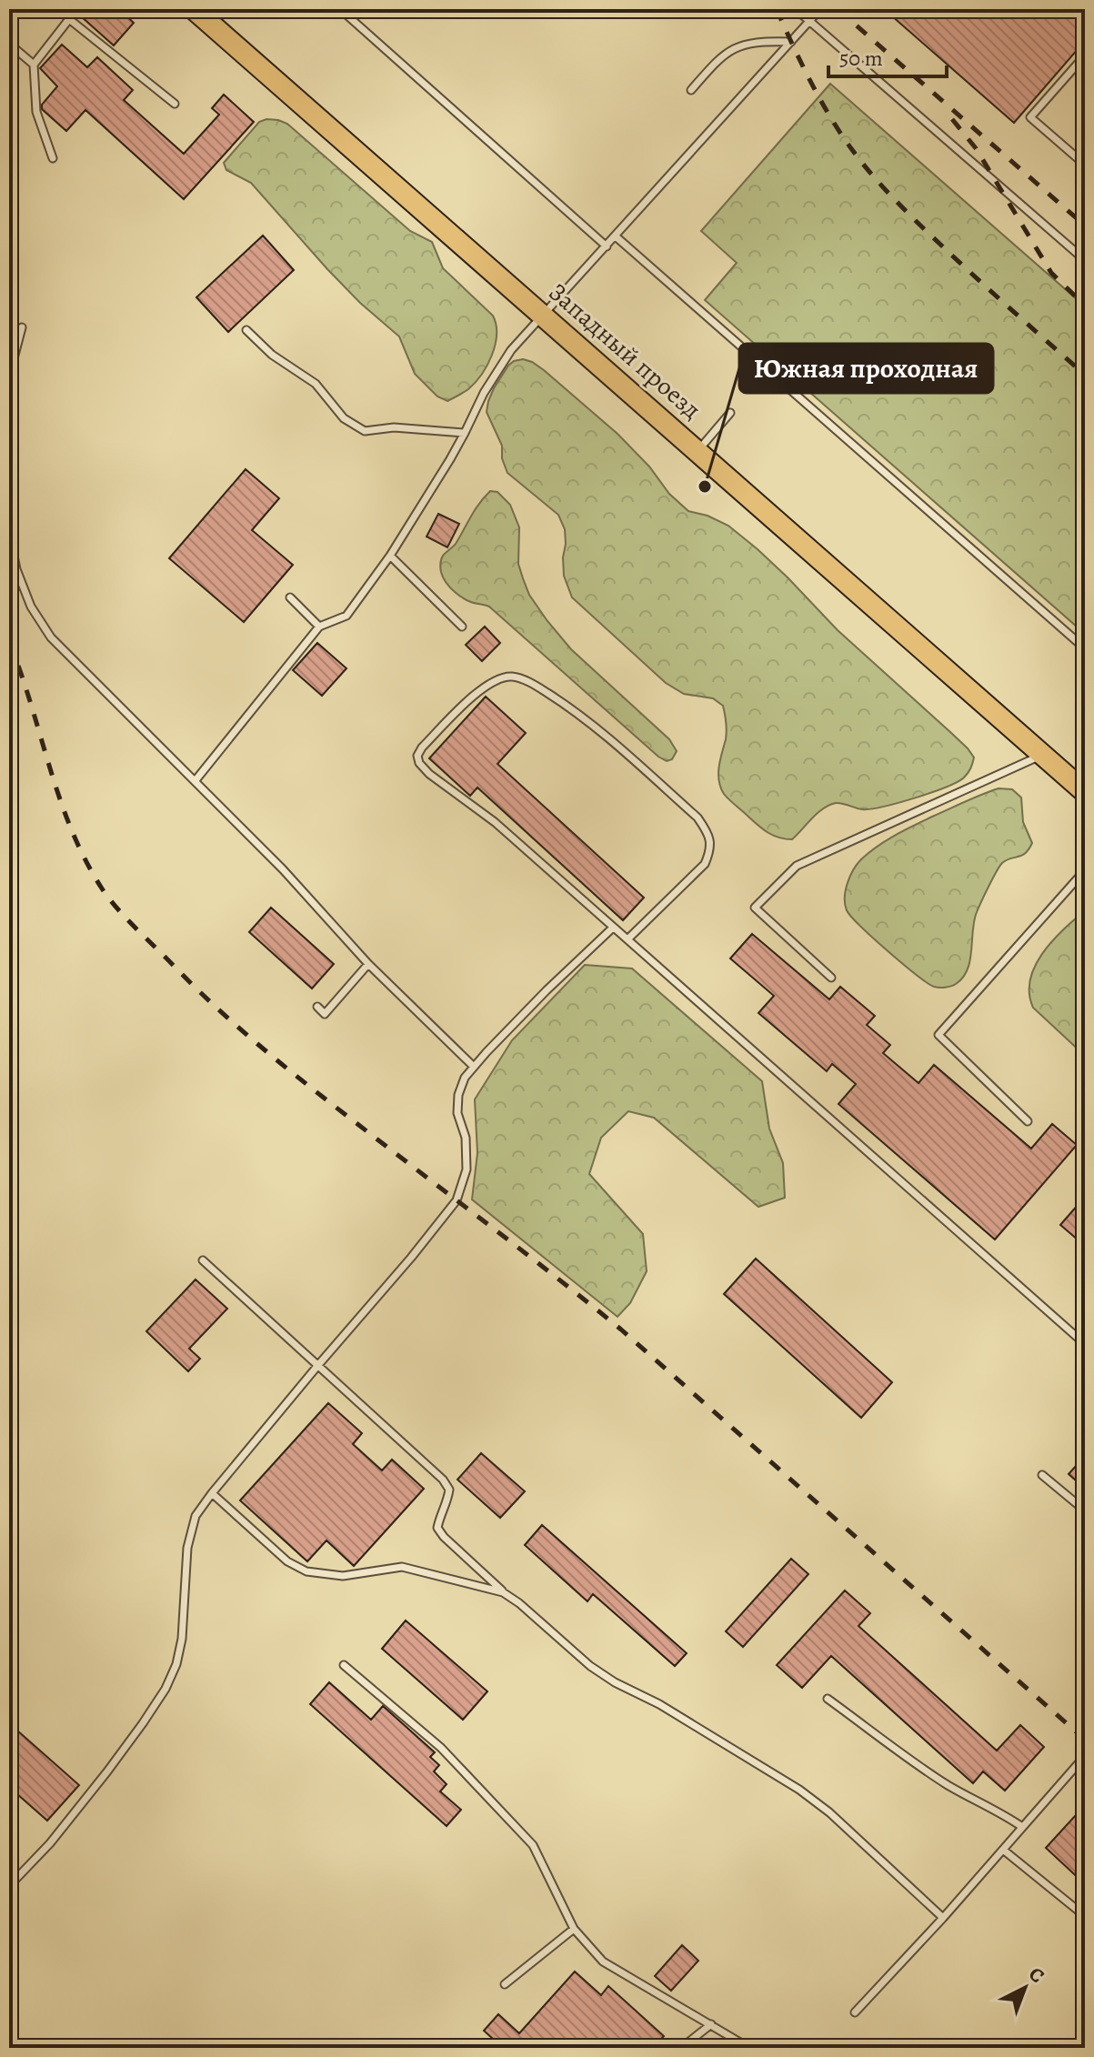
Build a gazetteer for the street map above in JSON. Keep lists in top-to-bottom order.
{
  "streets": {
    "main road": ["Западный проезд"]
  },
  "places": ["Южная проходная"],
  "scale_bar": "50 m",
  "north": "top right"
}
